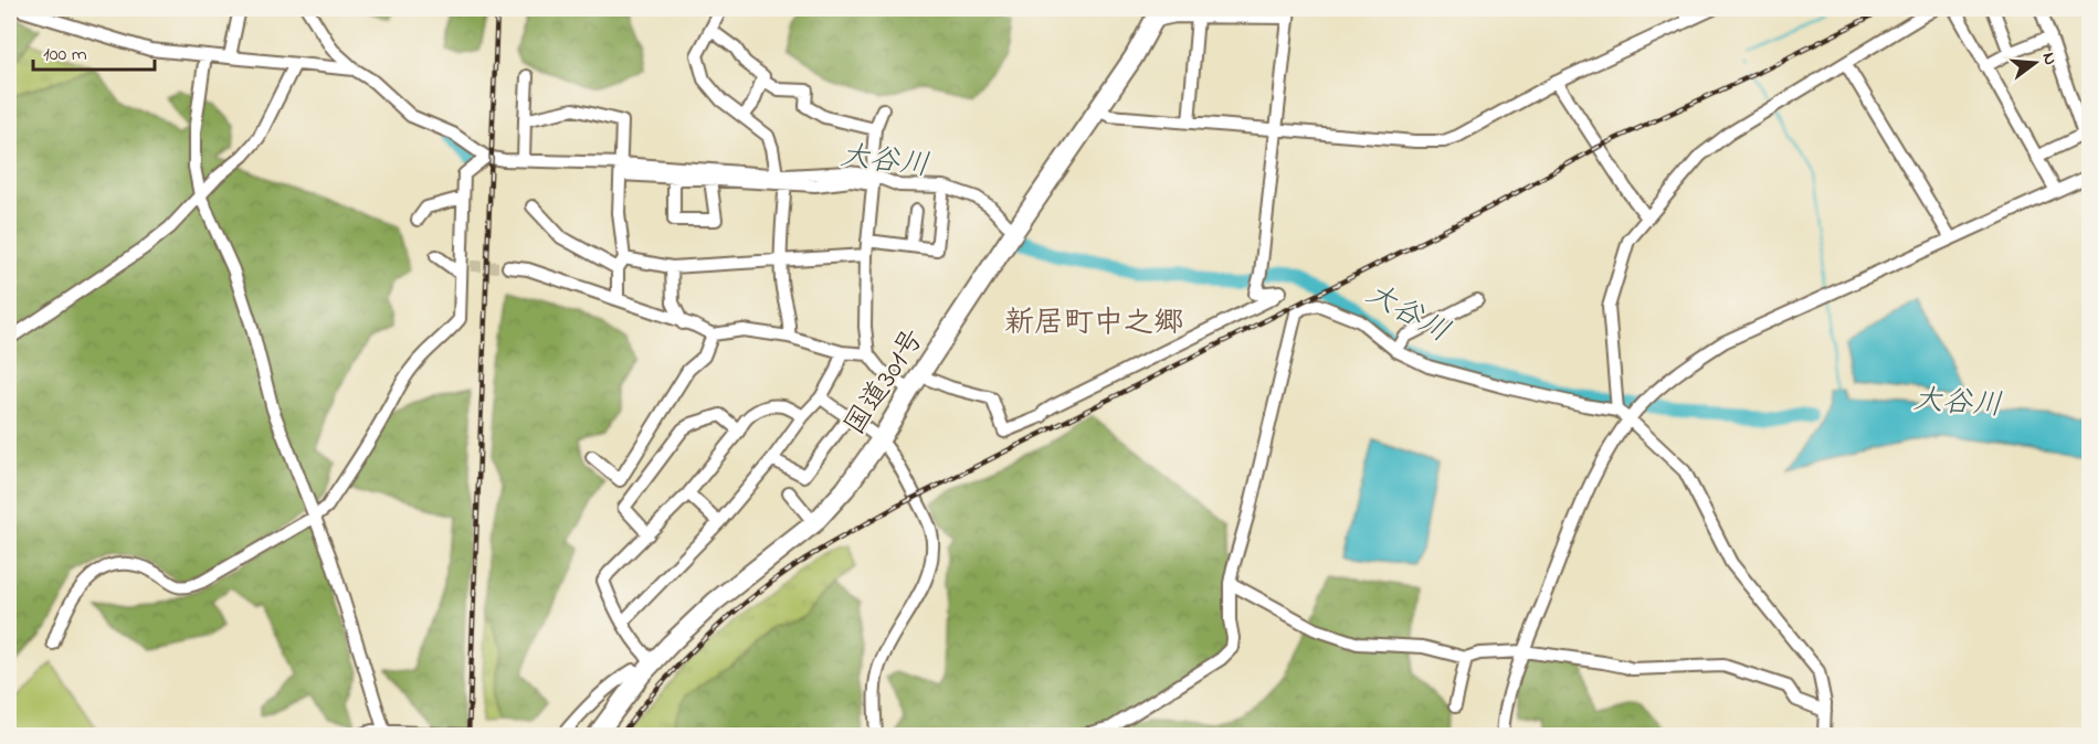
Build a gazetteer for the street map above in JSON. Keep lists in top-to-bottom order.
{
  "streets": {
    "highway": ["国道301号"]
  },
  "districts": ["新居町中之郷"],
  "water": ["大谷川"],
  "scale_bar": "100 m",
  "north": "right"
}
